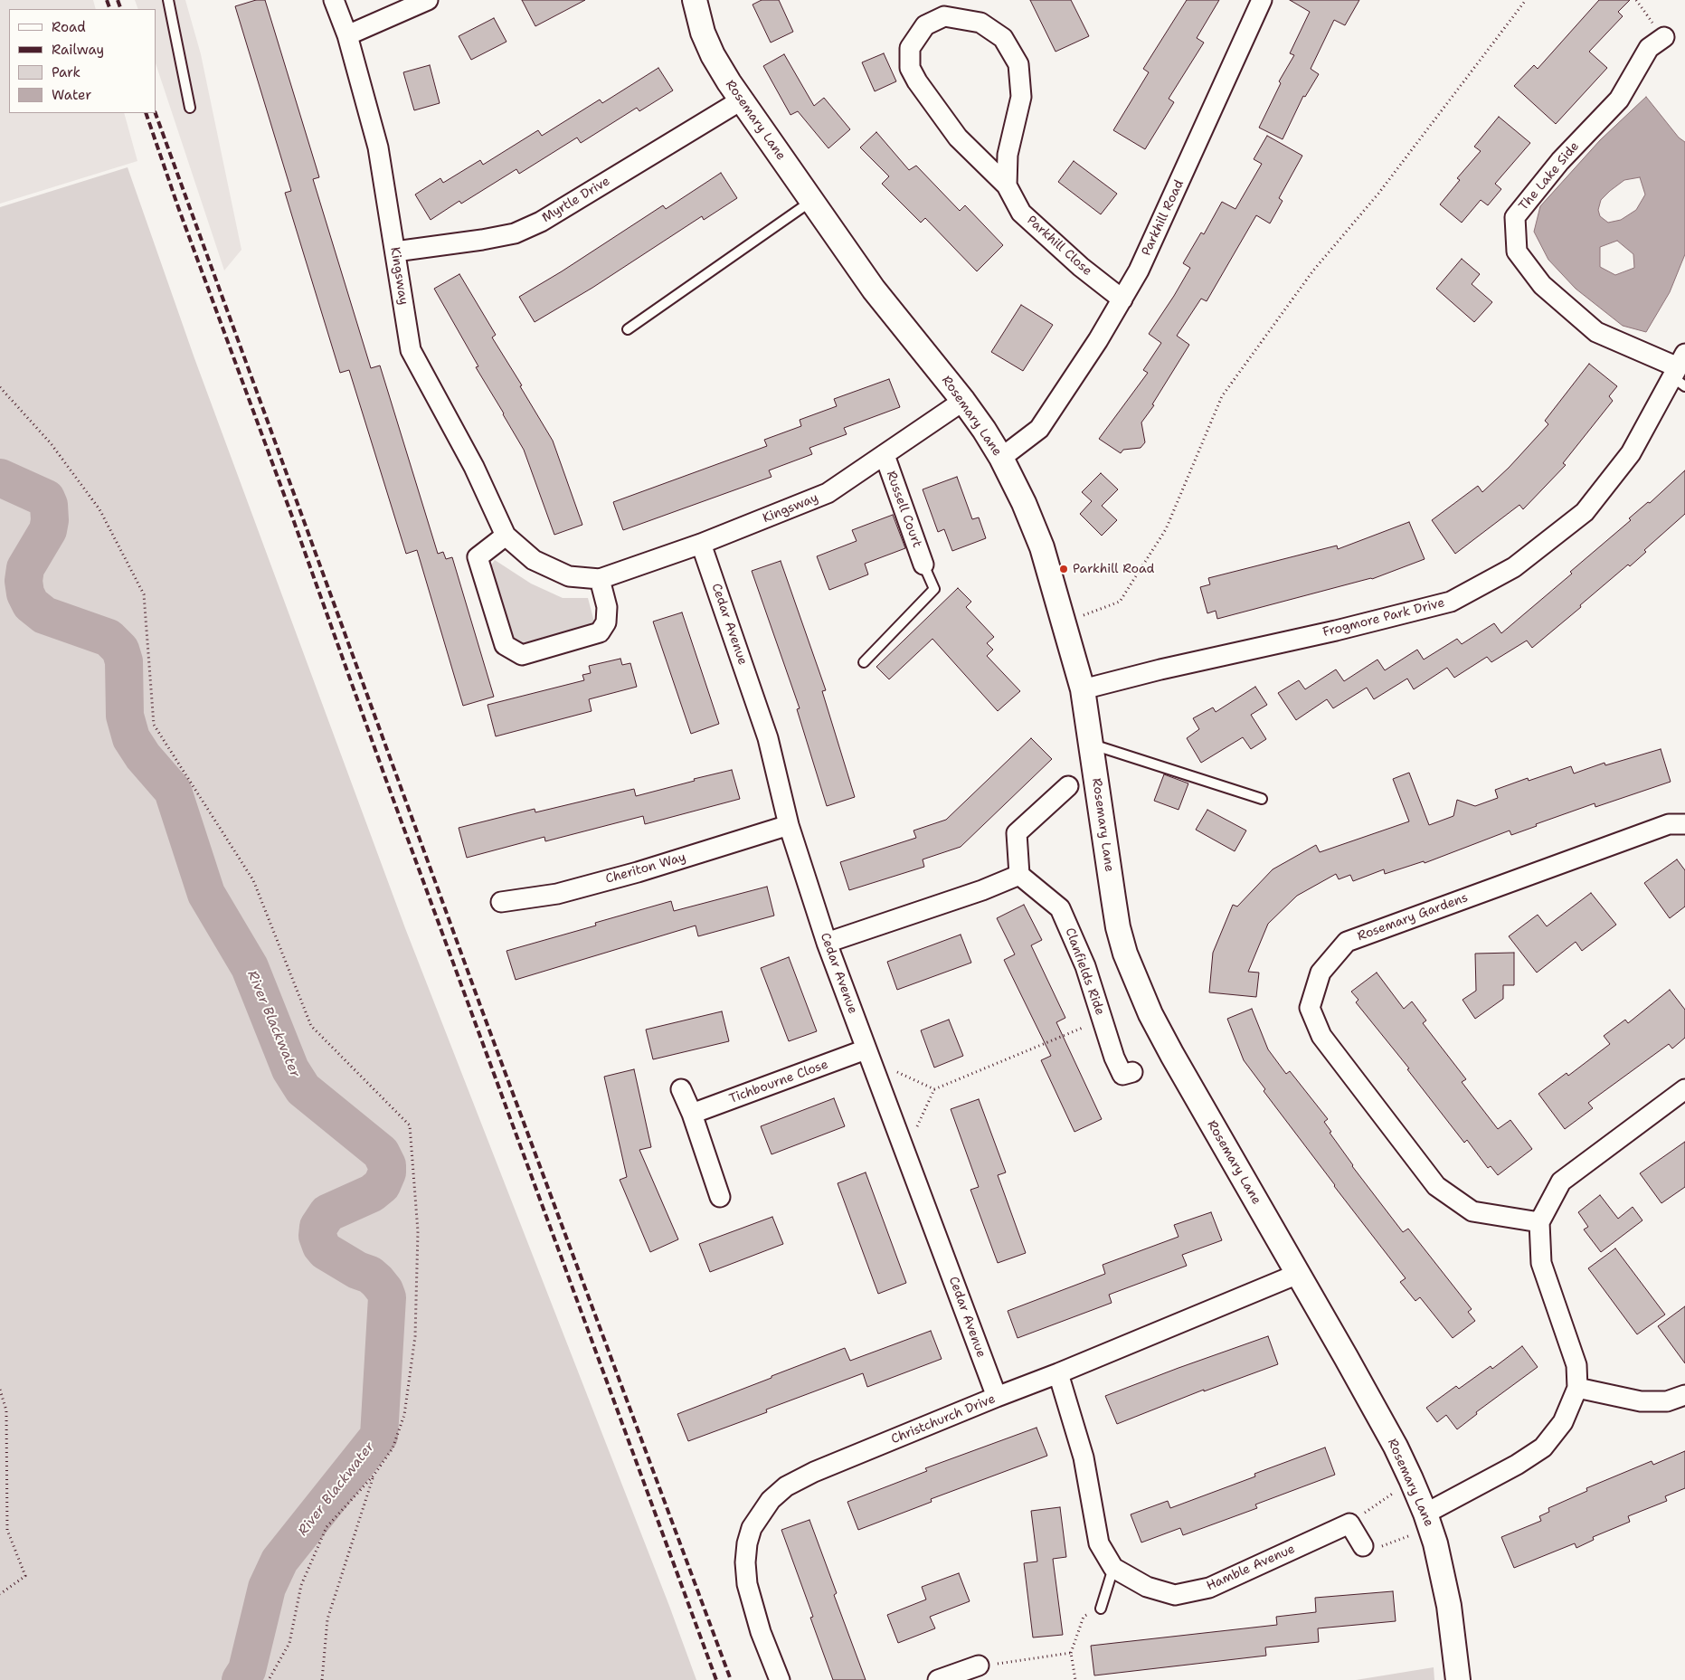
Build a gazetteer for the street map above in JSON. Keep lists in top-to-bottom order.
{
  "streets": {
    "street": [
      "Rosemary Lane",
      "The Lake Side",
      "Myrtle Drive",
      "Parkhill Road",
      "Parkhill Close",
      "Kingsway",
      "Russell Court",
      "Frogmore Park Drive",
      "Cedar Avenue",
      "Cheriton Way",
      "Rosemary Gardens",
      "Clanfields Ride",
      "Tichbourne Close",
      "Christchurch Drive",
      "Hamble Avenue"
    ]
  },
  "crossings": [
    ["Rosemary Lane", "Myrtle Drive"],
    ["Rosemary Lane", "Parkhill Road"],
    ["Rosemary Lane", "Kingsway"],
    ["Rosemary Lane", "Frogmore Park Drive"],
    ["Rosemary Lane", "Christchurch Drive"],
    ["The Lake Side", "Frogmore Park Drive"],
    ["Myrtle Drive", "Kingsway"],
    ["Parkhill Road", "Parkhill Close"],
    ["Kingsway", "Russell Court"],
    ["Kingsway", "Cedar Avenue"],
    ["Cedar Avenue", "Cheriton Way"],
    ["Cedar Avenue", "Tichbourne Close"],
    ["Cedar Avenue", "Christchurch Drive"]
  ],
  "water": ["River Blackwater"],
  "places": ["Parkhill Road"],
  "legend": [
    "Road",
    "Railway",
    "Park",
    "Water"
  ]
}
